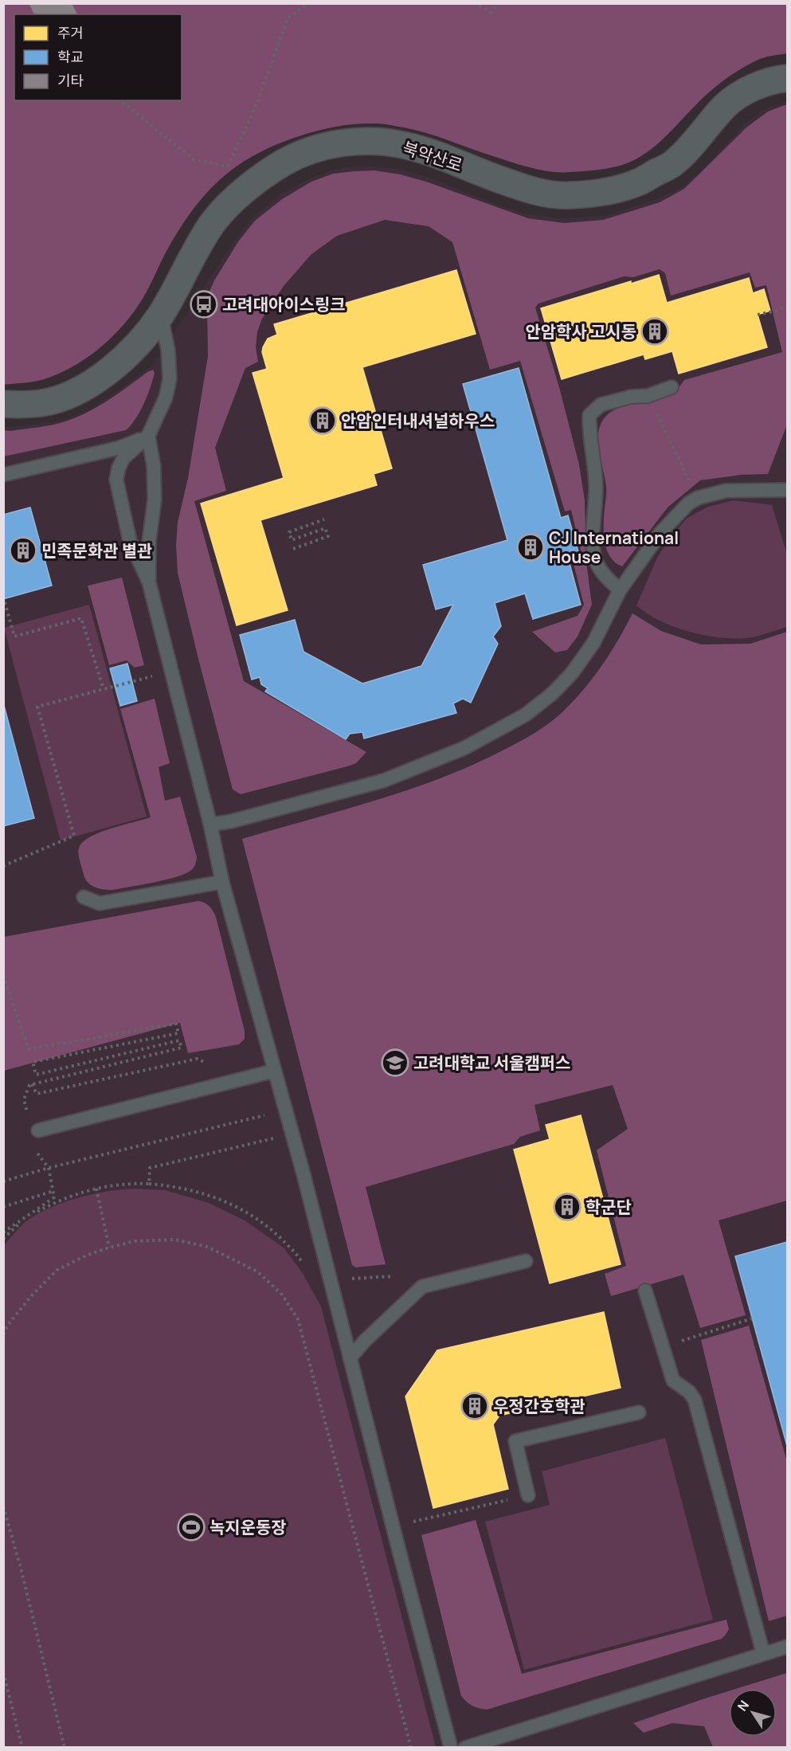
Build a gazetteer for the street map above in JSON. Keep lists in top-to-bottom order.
{
  "streets": {
    "street": ["북악산로"]
  },
  "places": {
    "bus stop": ["고려대아이스링크"],
    "building": [
      "안암학사 고시동",
      "안암인터내셔널하우스",
      "CJ International House",
      "민족문화관 별관",
      "학군단",
      "우정간호학관"
    ],
    "school or university": ["고려대학교 서울캠퍼스"],
    "sports": ["녹지운동장"]
  },
  "legend": ["주거", "학교", "기타"],
  "north": "top left"
}
